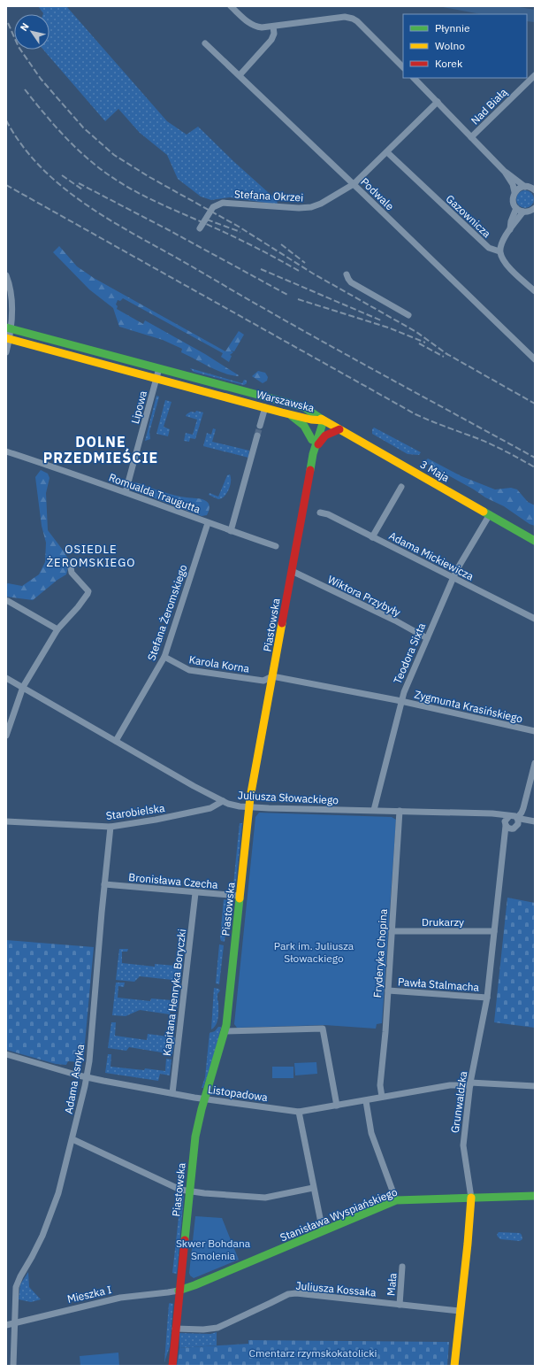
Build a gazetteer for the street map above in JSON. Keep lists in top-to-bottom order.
{
  "streets": {
    "street": [
      "Nad Białą",
      "Podwale",
      "Stefana Okrzei",
      "Gazownicza",
      "Warszawska",
      "Lipowa",
      "3 Maja",
      "Romualda Traugutta",
      "Adama Mickiewicza",
      "Wiktora Przybyły",
      "Stefana Żeromskiego",
      "Piastowska",
      "Teodora Sixta",
      "Karola Korna",
      "Zygmunta Krasińskiego",
      "Juliusza Słowackiego",
      "Starobielska",
      "Bronisława Czecha",
      "Drukarzy",
      "Fryderyka Chopina",
      "Pawła Stalmacha",
      "Kapitana Henryka Boryczki",
      "Adama Asnyka",
      "Listopadowa",
      "Grunwaldzka",
      "Stanisława Wyspiańskiego",
      "Mała",
      "Juliusza Kossaka",
      "Mieszka I"
    ]
  },
  "crossings": [
    ["Podwale", "Stefana Okrzei"],
    ["Stefana Okrzei", "Gazownicza"],
    ["Warszawska", "Lipowa"],
    ["Warszawska", "3 Maja"],
    ["Warszawska", "Piastowska"],
    ["Lipowa", "Romualda Traugutta"],
    ["3 Maja", "Piastowska"],
    ["3 Maja", "Teodora Sixta"],
    ["Romualda Traugutta", "Stefana Żeromskiego"],
    ["Adama Mickiewicza", "Teodora Sixta"],
    ["Wiktora Przybyły", "Piastowska"],
    ["Wiktora Przybyły", "Teodora Sixta"],
    ["Stefana Żeromskiego", "Karola Korna"],
    ["Stefana Żeromskiego", "Juliusza Słowackiego"],
    ["Piastowska", "Karola Korna"],
    ["Piastowska", "Zygmunta Krasińskiego"],
    ["Piastowska", "Juliusza Słowackiego"],
    ["Piastowska", "Bronisława Czecha"],
    ["Piastowska", "Listopadowa"],
    ["Piastowska", "Stanisława Wyspiańskiego"],
    ["Piastowska", "Juliusza Kossaka"],
    ["Piastowska", "Mieszka I"],
    ["Teodora Sixta", "Zygmunta Krasińskiego"],
    ["Teodora Sixta", "Juliusza Słowackiego"],
    ["Karola Korna", "Zygmunta Krasińskiego"],
    ["Juliusza Słowackiego", "Starobielska"],
    ["Juliusza Słowackiego", "Fryderyka Chopina"],
    ["Juliusza Słowackiego", "Grunwaldzka"],
    ["Starobielska", "Adama Asnyka"],
    ["Bronisława Czecha", "Kapitana Henryka Boryczki"],
    ["Bronisława Czecha", "Adama Asnyka"],
    ["Drukarzy", "Fryderyka Chopina"],
    ["Drukarzy", "Grunwaldzka"],
    ["Fryderyka Chopina", "Pawła Stalmacha"],
    ["Fryderyka Chopina", "Listopadowa"],
    ["Pawła Stalmacha", "Grunwaldzka"],
    ["Kapitana Henryka Boryczki", "Listopadowa"],
    ["Adama Asnyka", "Listopadowa"],
    ["Adama Asnyka", "Mieszka I"],
    ["Listopadowa", "Grunwaldzka"],
    ["Grunwaldzka", "Stanisława Wyspiańskiego"],
    ["Grunwaldzka", "Juliusza Kossaka"],
    ["Stanisława Wyspiańskiego", "Mieszka I"],
    ["Mała", "Juliusza Kossaka"]
  ],
  "districts": ["DOLNE PRZEDMIEŚCIE", "OSIEDLE ŻEROMSKIEGO"],
  "parks": ["Park im. Juliusza Słowackiego", "Skwer Bohdana Smolenia", "Cmentarz rzymskokatolicki"],
  "legend": ["Płynnie", "Wolno", "Korek"],
  "north": "top left"
}
